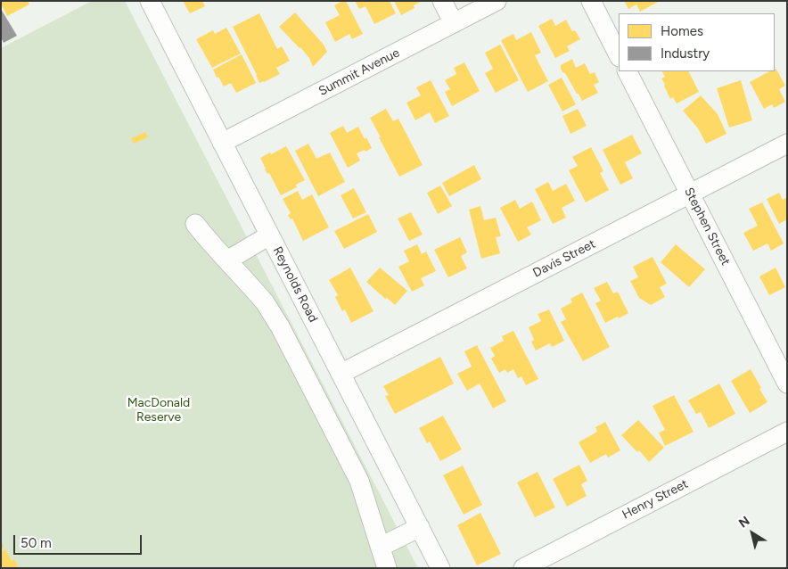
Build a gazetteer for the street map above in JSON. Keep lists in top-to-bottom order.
{
  "streets": {
    "street": [
      "Summit Avenue",
      "Stephen Street",
      "Davis Street",
      "Reynolds Road",
      "Henry Street"
    ]
  },
  "crossings": [
    ["Summit Avenue", "Reynolds Road"],
    ["Stephen Street", "Davis Street"],
    ["Davis Street", "Reynolds Road"]
  ],
  "parks": ["MacDonald Reserve"],
  "legend": ["Homes", "Industry"],
  "scale_bar": "50 m",
  "north": "top left"
}
